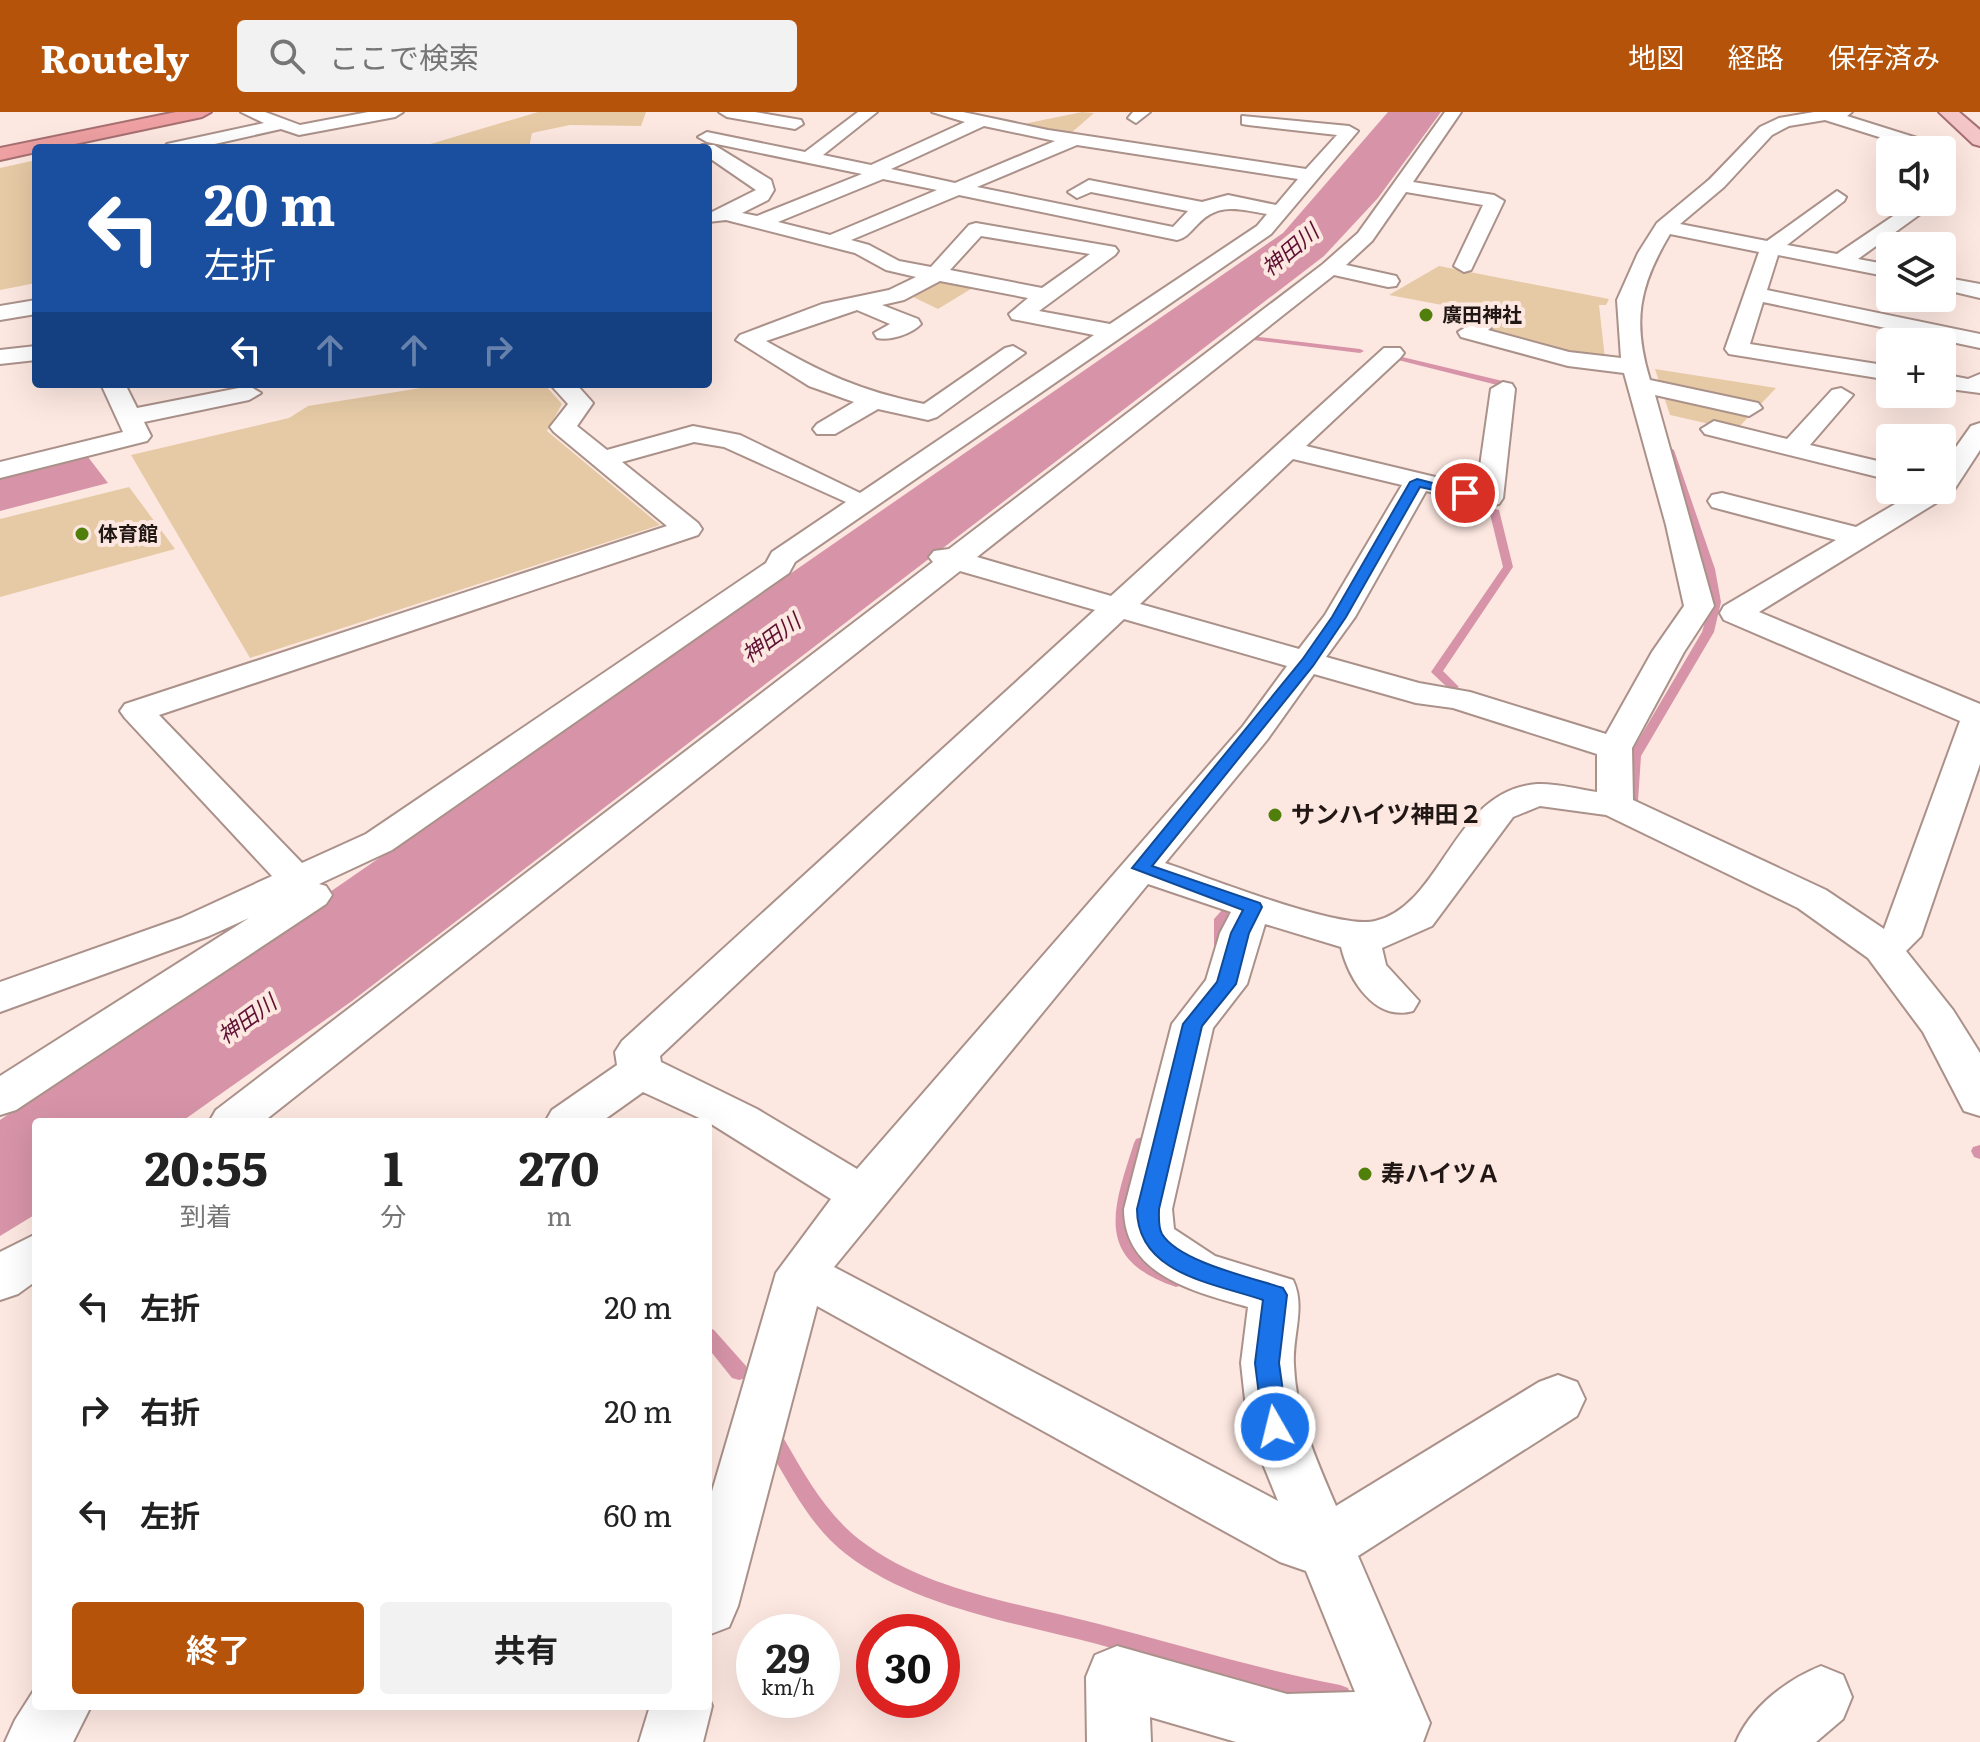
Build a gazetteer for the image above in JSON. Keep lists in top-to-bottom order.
{
  "water": ["神田川"],
  "places": [
    "廣田神社",
    "体育館",
    "サンハイツ神田２",
    "寿ハイツＡ"
  ],
  "page": {
    "header": "Routely",
    "search": "ここで検索",
    "nav": ["地図", "経路", "保存済み"],
    "map_buttons": ["+", "−"],
    "turn": ["20 m", "左折"],
    "eta": [
      "20:55",
      "到着",
      "1",
      "分",
      "270",
      "m"
    ],
    "list": [
      {
        "name": "左折",
        "value": "20 m"
      },
      {
        "name": "右折",
        "value": "20 m"
      },
      {
        "name": "左折",
        "value": "60 m"
      }
    ],
    "buttons": ["終了", "共有"],
    "speed": "29 km/h",
    "limit": "30"
  }
}
